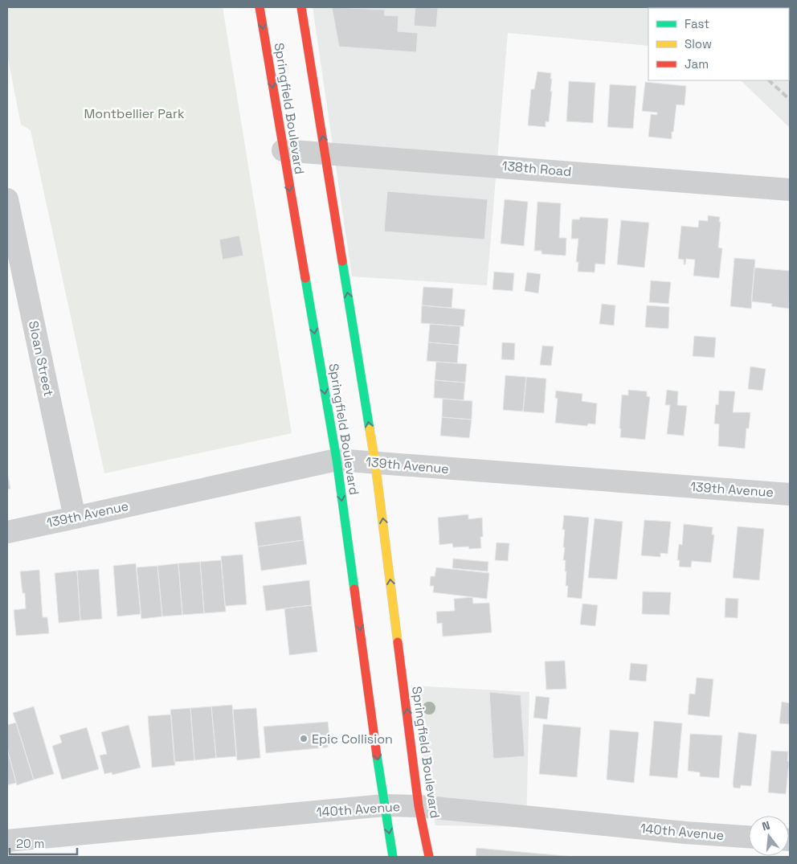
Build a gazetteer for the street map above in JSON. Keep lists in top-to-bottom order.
{
  "streets": {
    "main road": ["Springfield Boulevard"],
    "street": [
      "138th Road",
      "Sloan Street",
      "139th Avenue",
      "140th Avenue"
    ]
  },
  "crossings": [
    ["Springfield Boulevard", "138th Road"],
    ["Springfield Boulevard", "139th Avenue"],
    ["Springfield Boulevard", "140th Avenue"],
    ["Sloan Street", "139th Avenue"]
  ],
  "parks": ["Montbellier Park"],
  "places": ["Epic Collision"],
  "legend": ["Fast", "Slow", "Jam"],
  "scale_bar": "20 m",
  "north": "top"
}
